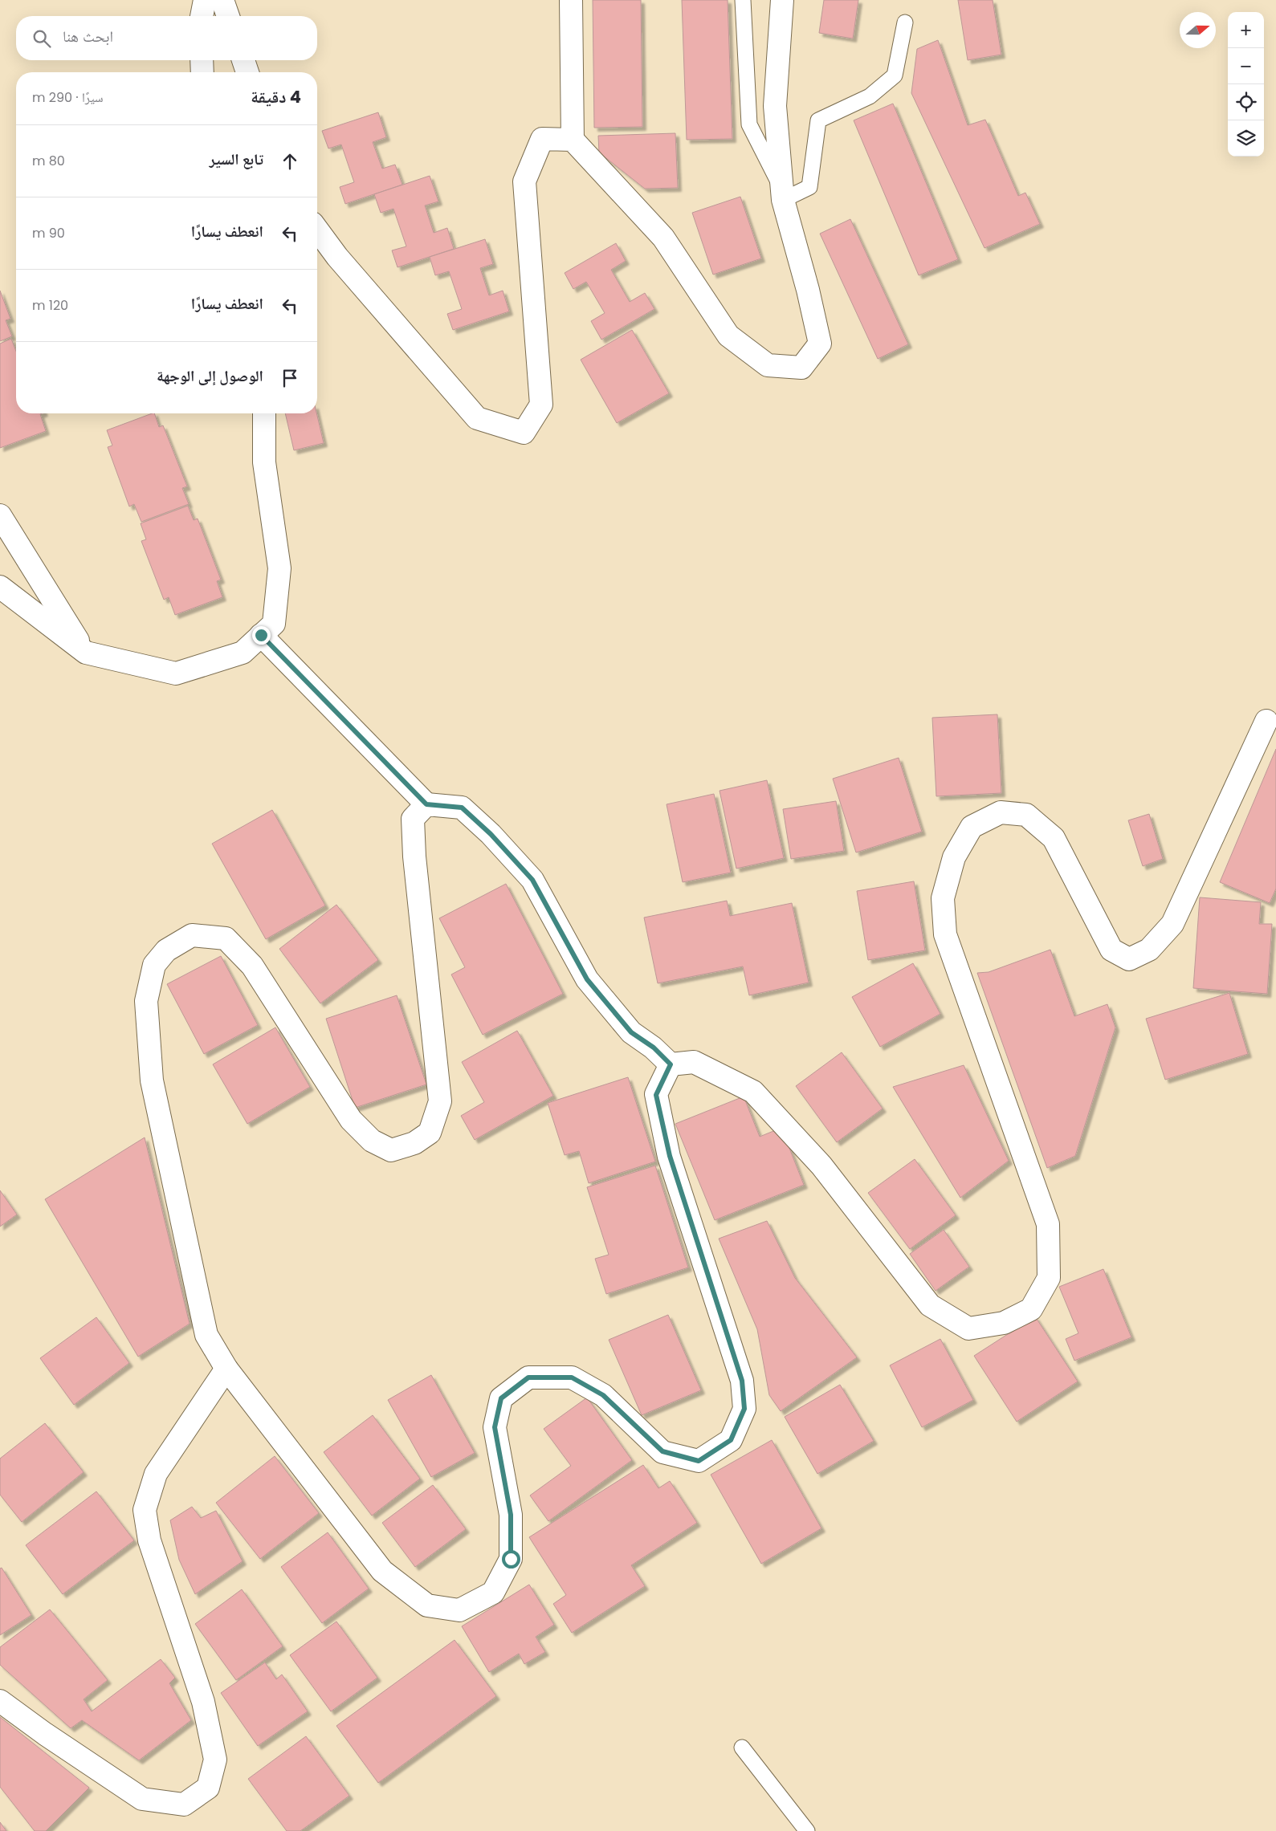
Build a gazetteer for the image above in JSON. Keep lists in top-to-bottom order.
{
  "north": "right",
  "page": {
    "map_buttons": ["+", "−"],
    "search": "ابحث هنا",
    "heading": ["4 دقيقة", "سيرًا · 290 m"],
    "list": [
      ["تابع السير", "80 m"],
      ["انعطف يسارًا", "90 m"],
      ["انعطف يسارًا", "120 m"],
      "الوصول إلى الوجهة"
    ]
  }
}
